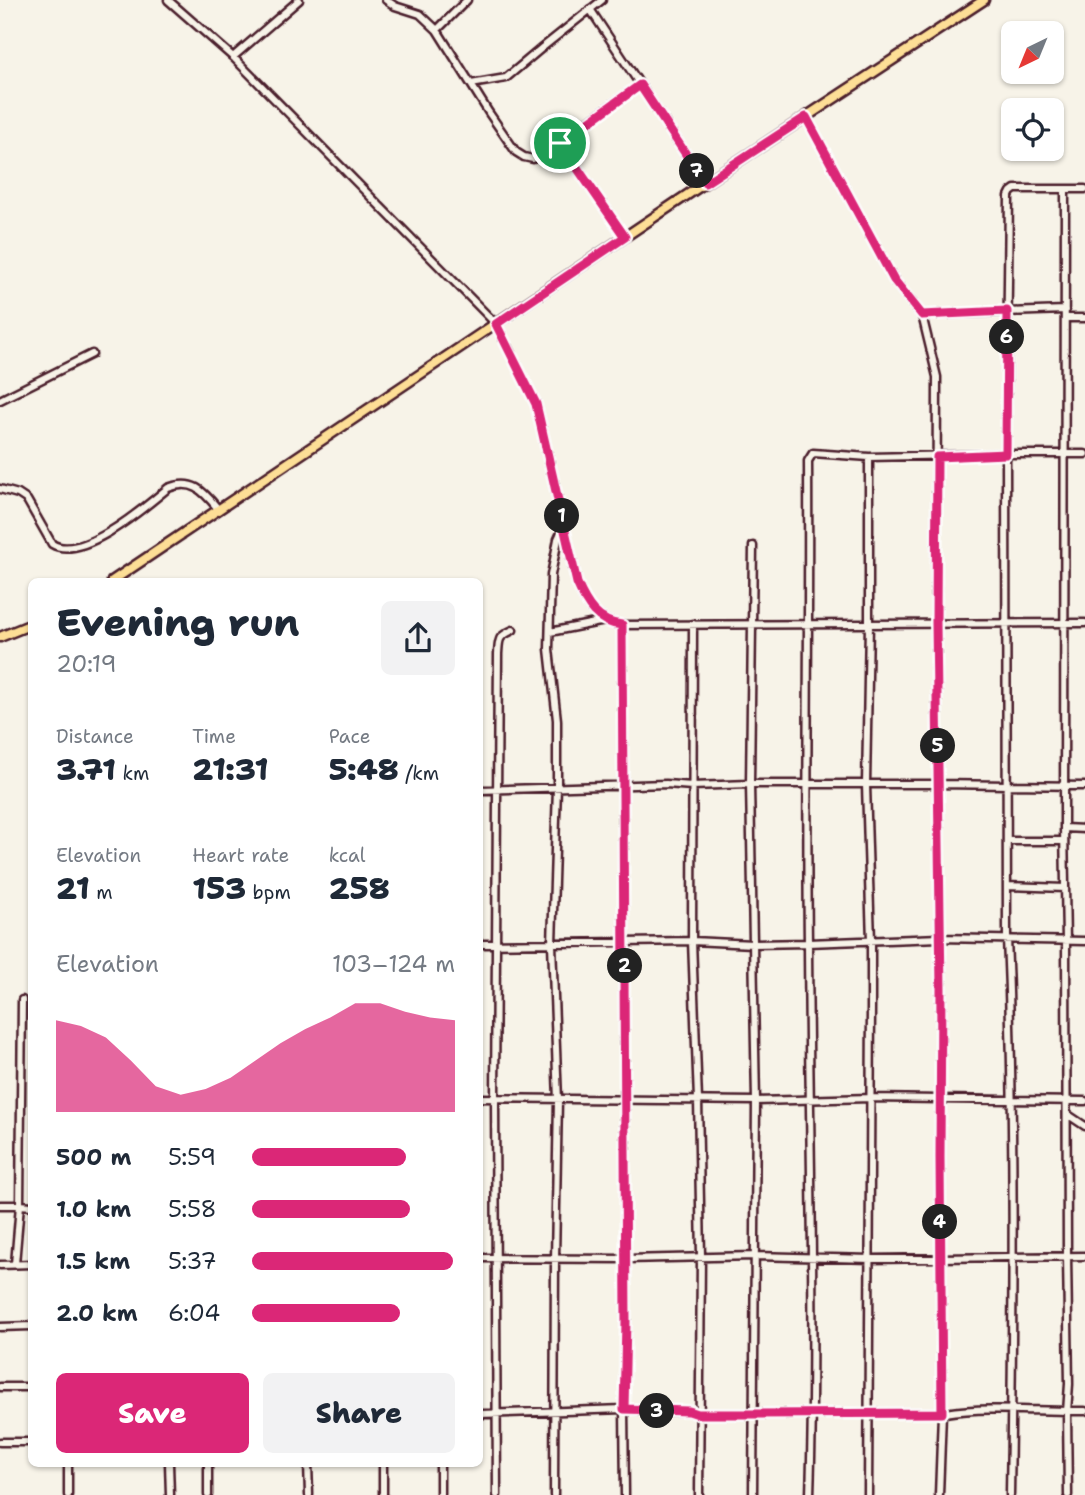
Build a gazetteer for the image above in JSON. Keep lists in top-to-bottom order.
{
  "north": "bottom left",
  "page": {
    "pins": [
      "7",
      "6",
      "1",
      "5",
      "2",
      "4",
      "3"
    ],
    "heading": ["Evening run", "20:19"],
    "stats": [
      ["Distance", "3.71 km"],
      ["Time", "21:31"],
      ["Pace", "5:48 /km"],
      ["Elevation", "21 m"],
      ["Heart rate", "153 bpm"],
      ["kcal", "258"]
    ],
    "chart": ["Elevation", "103–124 m"],
    "list": [
      {
        "name": "500 m",
        "note": "5:59"
      },
      {
        "name": "1.0 km",
        "note": "5:58"
      },
      {
        "name": "1.5 km",
        "note": "5:37"
      },
      {
        "name": "2.0 km",
        "note": "6:04"
      }
    ],
    "buttons": ["Save", "Share"]
  }
}
